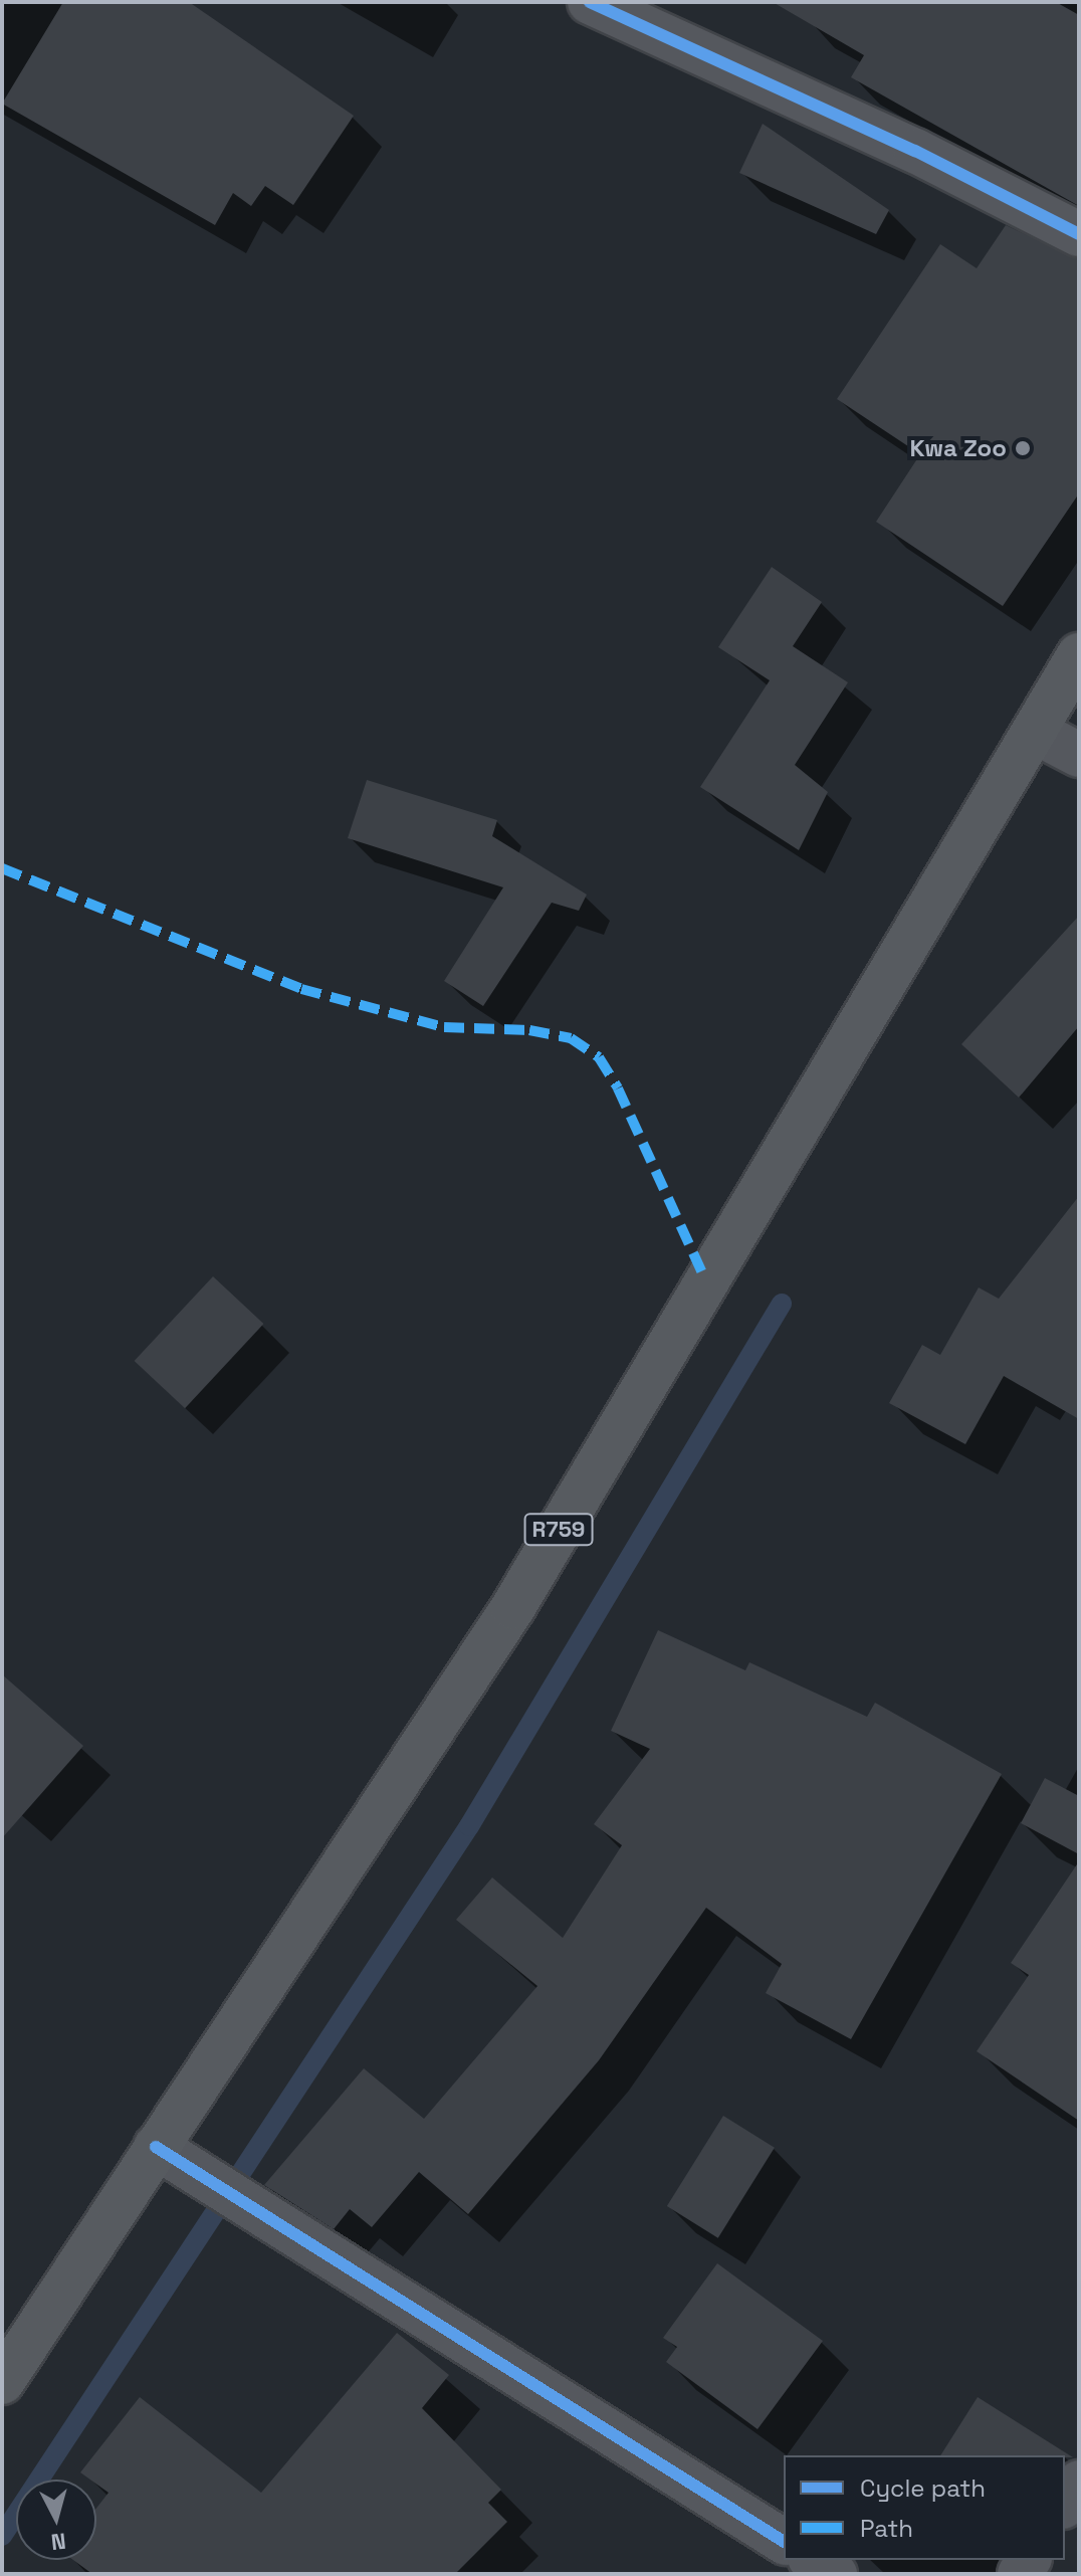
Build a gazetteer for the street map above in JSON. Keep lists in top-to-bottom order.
{
  "streets": {
    "main road": ["R759"]
  },
  "places": ["Kwa Zoo"],
  "legend": ["Cycle path", "Path"],
  "north": "bottom"
}
